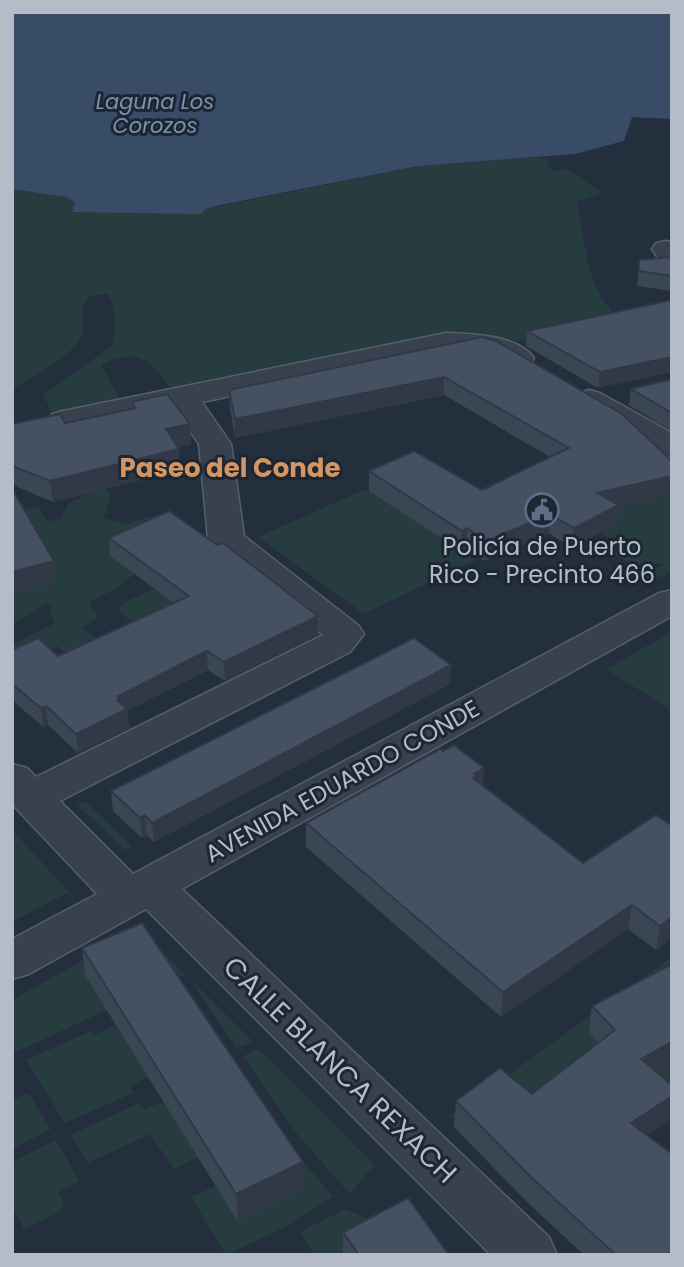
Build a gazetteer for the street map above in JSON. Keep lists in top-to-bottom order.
{
  "streets": {
    "street": ["AVENIDA EDUARDO CONDE", "CALLE BLANCA REXACH"]
  },
  "crossings": [
    ["AVENIDA EDUARDO CONDE", "CALLE BLANCA REXACH"]
  ],
  "districts": ["Paseo del Conde"],
  "water": ["Laguna Los Corozos"],
  "places": {
    "public building": ["Policía de Puerto Rico - Precinto 466"]
  }
}
